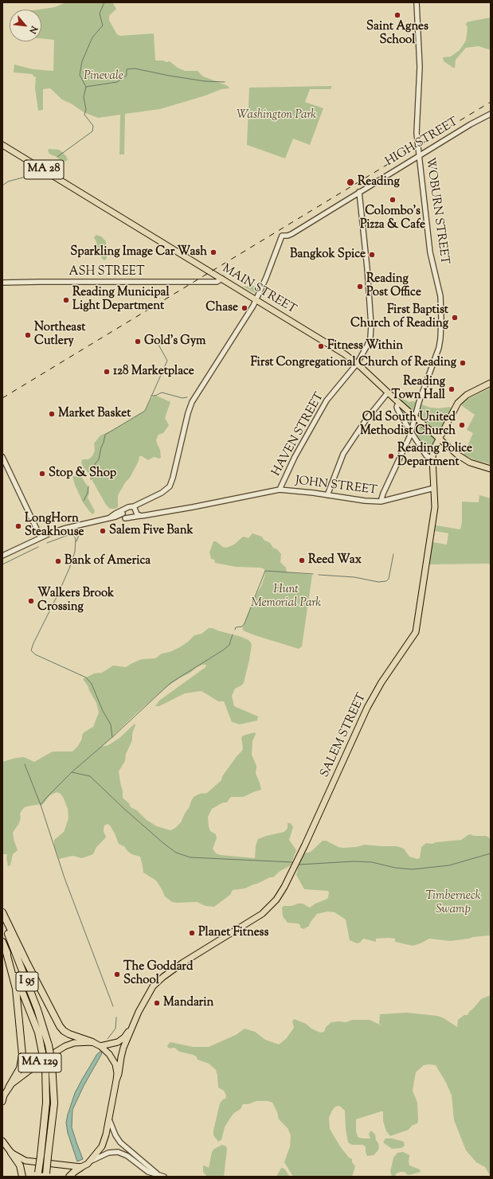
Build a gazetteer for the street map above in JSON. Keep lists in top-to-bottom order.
{
  "streets": {
    "highway": ["I 95"],
    "main road": [
      "MA 28",
      "MAIN STREET",
      "SALEM STREET",
      "MA 129"
    ],
    "street": [
      "HIGH STREET",
      "WOBURN STREET",
      "ASH STREET",
      "HAVEN STREET",
      "JOHN STREET"
    ]
  },
  "crossings": [
    ["HIGH STREET", "WOBURN STREET"],
    ["HIGH STREET", "MAIN STREET"],
    ["HIGH STREET", "HAVEN STREET"],
    ["WOBURN STREET", "MAIN STREET"],
    ["WOBURN STREET", "JOHN STREET"],
    ["ASH STREET", "MAIN STREET"],
    ["MAIN STREET", "HAVEN STREET"],
    ["MAIN STREET", "SALEM STREET"],
    ["HAVEN STREET", "JOHN STREET"],
    ["JOHN STREET", "SALEM STREET"],
    ["SALEM STREET", "MA 129"]
  ],
  "parks": [
    "Pinevale",
    "Washington Park",
    "Hunt Memorial Park",
    "Timberneck Swamp"
  ],
  "places": [
    "Saint Agnes School",
    "Reading",
    "Colombo's Pizza & Cafe",
    "Sparkling Image Car Wash",
    "Bangkok Spice",
    "Reading Post Office",
    "Reading Municipal Light Department",
    "Chase",
    "First Baptist Church of Reading",
    "Northeast Cutlery",
    "Gold's Gym",
    "Fitness Within",
    "First Congregational Church of Reading",
    "128 Marketplace",
    "Reading Town Hall",
    "Market Basket",
    "Old South United Methodist Church",
    "Reading Police Department",
    "Stop & Shop",
    "LongHorn Steakhouse",
    "Salem Five Bank",
    "Reed Wax",
    "Bank of America",
    "Walkers Brook Crossing",
    "Planet Fitness",
    "The Goddard School",
    "Mandarin"
  ],
  "north": "bottom right"
}
